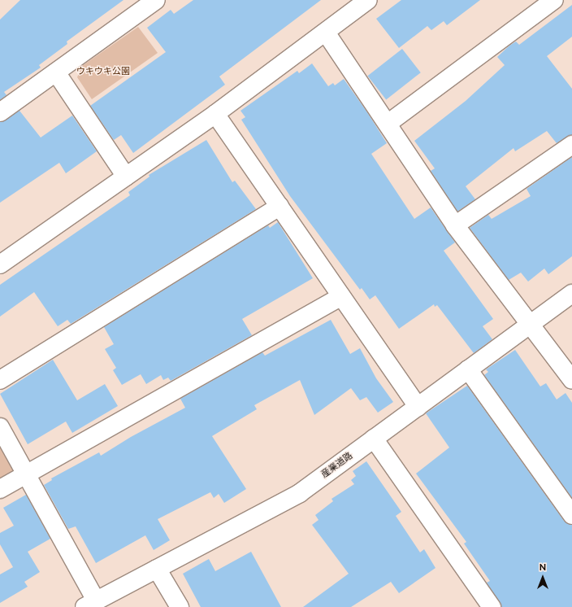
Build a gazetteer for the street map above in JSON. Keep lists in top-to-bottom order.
{
  "streets": {
    "street": ["産業道路"]
  },
  "parks": ["ウキウキ公園"],
  "north": "top"
}
